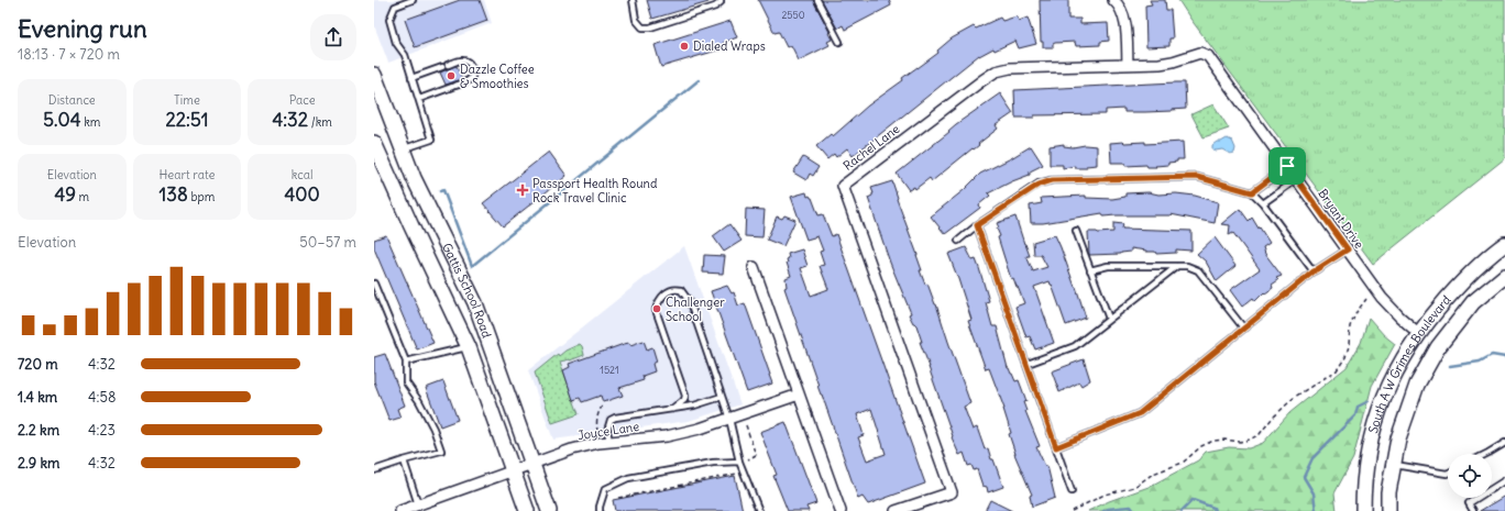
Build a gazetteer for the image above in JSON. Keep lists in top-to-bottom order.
{
  "streets": {
    "main road": ["Gattis School Road", "South A W Grimes Boulevard"],
    "street": ["Rachel Lane", "Bryant Drive", "Joyce Lane"]
  },
  "crossings": [
    ["Rachel Lane", "Bryant Drive"],
    ["Bryant Drive", "South A W Grimes Boulevard"],
    ["Gattis School Road", "Joyce Lane"]
  ],
  "places": {
    "other": ["Dialed Wraps", "Dazzle Coffee & Smoothies", "Challenger School"],
    "health": ["Passport Health Round Rock Travel Clinic"]
  },
  "house_numbers": ["2550", "1521"],
  "page": {
    "heading": ["Evening run", "18:13 · 7 × 720 m"],
    "stats": [
      ["Distance", "5.04 km"],
      ["Time", "22:51"],
      ["Pace", "4:32 /km"],
      ["Elevation", "49 m"],
      ["Heart rate", "138 bpm"],
      ["kcal", "400"]
    ],
    "chart": ["Elevation", "50–57 m"],
    "list": [
      {
        "name": "720 m",
        "note": "4:32"
      },
      {
        "name": "1.4 km",
        "note": "4:58"
      },
      {
        "name": "2.2 km",
        "note": "4:23"
      },
      {
        "name": "2.9 km",
        "note": "4:32"
      }
    ]
  }
}
